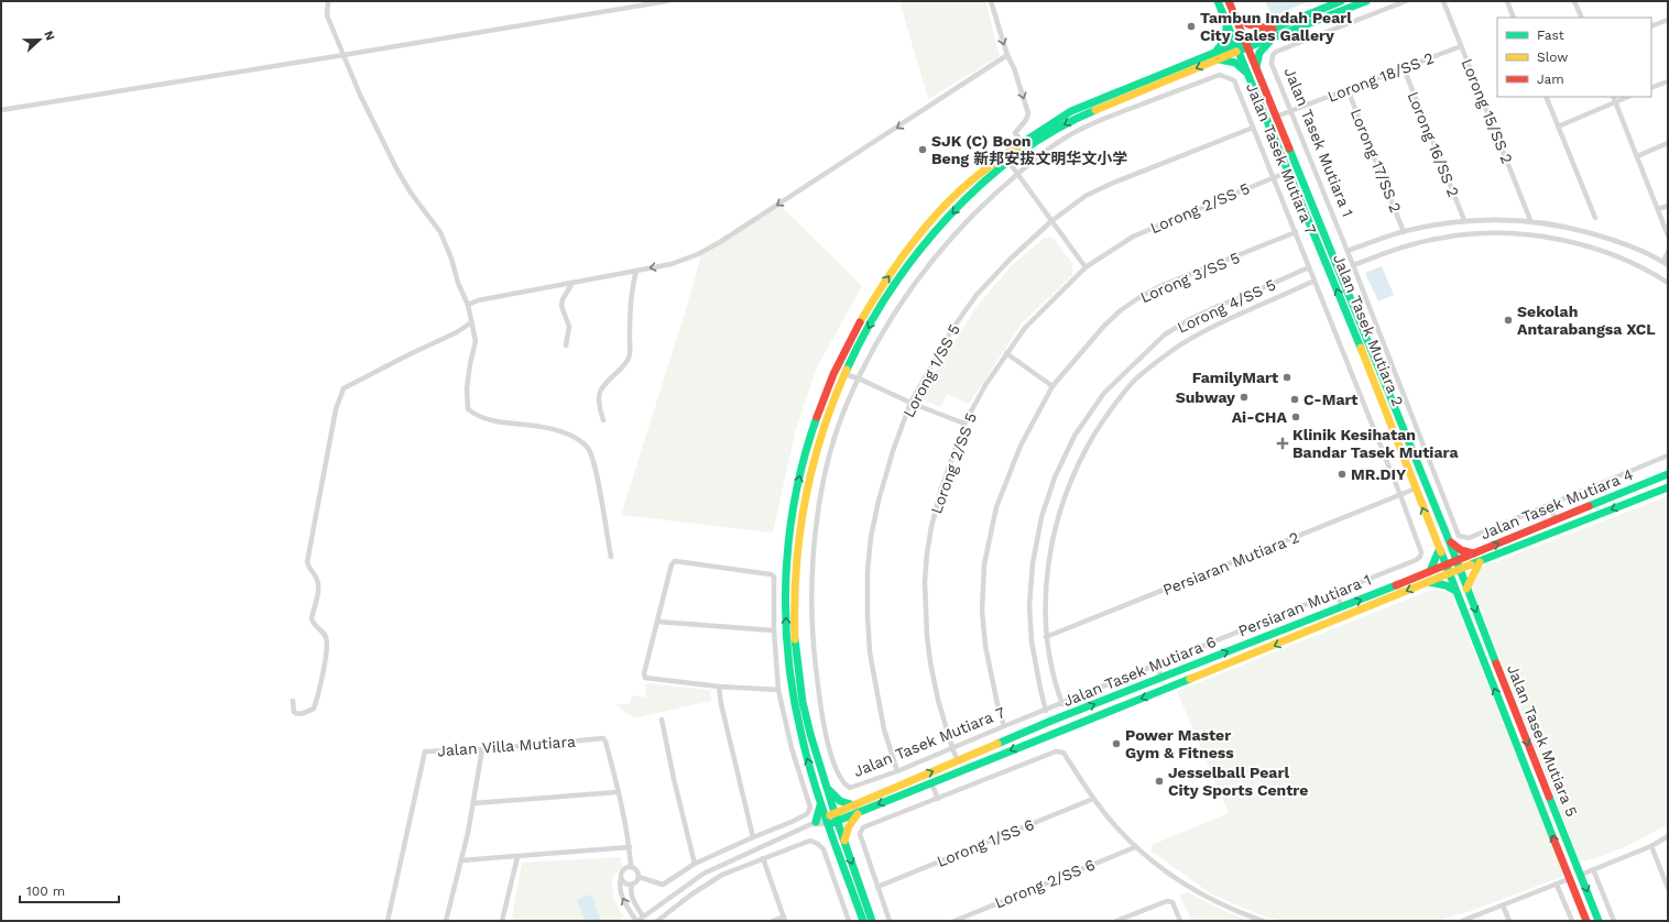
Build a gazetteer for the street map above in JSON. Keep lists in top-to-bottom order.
{
  "streets": {
    "street": [
      "Lorong 18/SS 2",
      "Lorong 15/SS 2",
      "Jalan Tasek Mutiara 1",
      "Lorong 16/SS 2",
      "Jalan Tasek Mutiara 7",
      "Lorong 17/SS 2",
      "Lorong 2/SS 5",
      "Lorong 3/SS 5",
      "Lorong 4/SS 5",
      "Jalan Tasek Mutiara 2",
      "Lorong 1/SS 5",
      "Jalan Tasek Mutiara 4",
      "Persiaran Mutiara 2",
      "Persiaran Mutiara 1",
      "Jalan Tasek Mutiara 6",
      "Jalan Tasek Mutiara 5",
      "Jalan Villa Mutiara",
      "Lorong 1/SS 6",
      "Lorong 2/SS 6"
    ]
  },
  "crossings": [
    ["Lorong 18/SS 2", "Lorong 15/SS 2"],
    ["Lorong 18/SS 2", "Jalan Tasek Mutiara 1"],
    ["Lorong 18/SS 2", "Lorong 16/SS 2"],
    ["Lorong 18/SS 2", "Lorong 17/SS 2"],
    ["Lorong 18/SS 2", "Jalan Tasek Mutiara 2"],
    ["Jalan Tasek Mutiara 7", "Lorong 2/SS 5"],
    ["Jalan Tasek Mutiara 7", "Lorong 3/SS 5"],
    ["Jalan Tasek Mutiara 7", "Lorong 4/SS 5"],
    ["Jalan Tasek Mutiara 7", "Lorong 1/SS 5"],
    ["Jalan Tasek Mutiara 7", "Persiaran Mutiara 2"],
    ["Jalan Tasek Mutiara 7", "Persiaran Mutiara 1"],
    ["Lorong 2/SS 5", "Jalan Tasek Mutiara 2"],
    ["Lorong 2/SS 5", "Jalan Tasek Mutiara 6"],
    ["Jalan Tasek Mutiara 2", "Jalan Tasek Mutiara 4"],
    ["Jalan Tasek Mutiara 2", "Persiaran Mutiara 2"],
    ["Jalan Tasek Mutiara 2", "Jalan Tasek Mutiara 6"],
    ["Jalan Tasek Mutiara 2", "Jalan Tasek Mutiara 5"],
    ["Jalan Tasek Mutiara 4", "Jalan Tasek Mutiara 6"],
    ["Jalan Tasek Mutiara 4", "Jalan Tasek Mutiara 5"],
    ["Jalan Tasek Mutiara 6", "Jalan Tasek Mutiara 5"]
  ],
  "places": {
    "other": [
      "Tambun Indah Pearl City Sales Gallery",
      "SJK (C) Boon Beng 新邦安拔文明华文小学",
      "Sekolah Antarabangsa XCL",
      "FamilyMart",
      "Subway",
      "C-Mart",
      "Ai-CHA",
      "MR.DIY",
      "Power Master Gym & Fitness",
      "Jesselball Pearl City Sports Centre"
    ],
    "health": ["Klinik Kesihatan Bandar Tasek Mutiara"]
  },
  "legend": ["Fast", "Slow", "Jam"],
  "scale_bar": "100 m",
  "north": "right"
}
